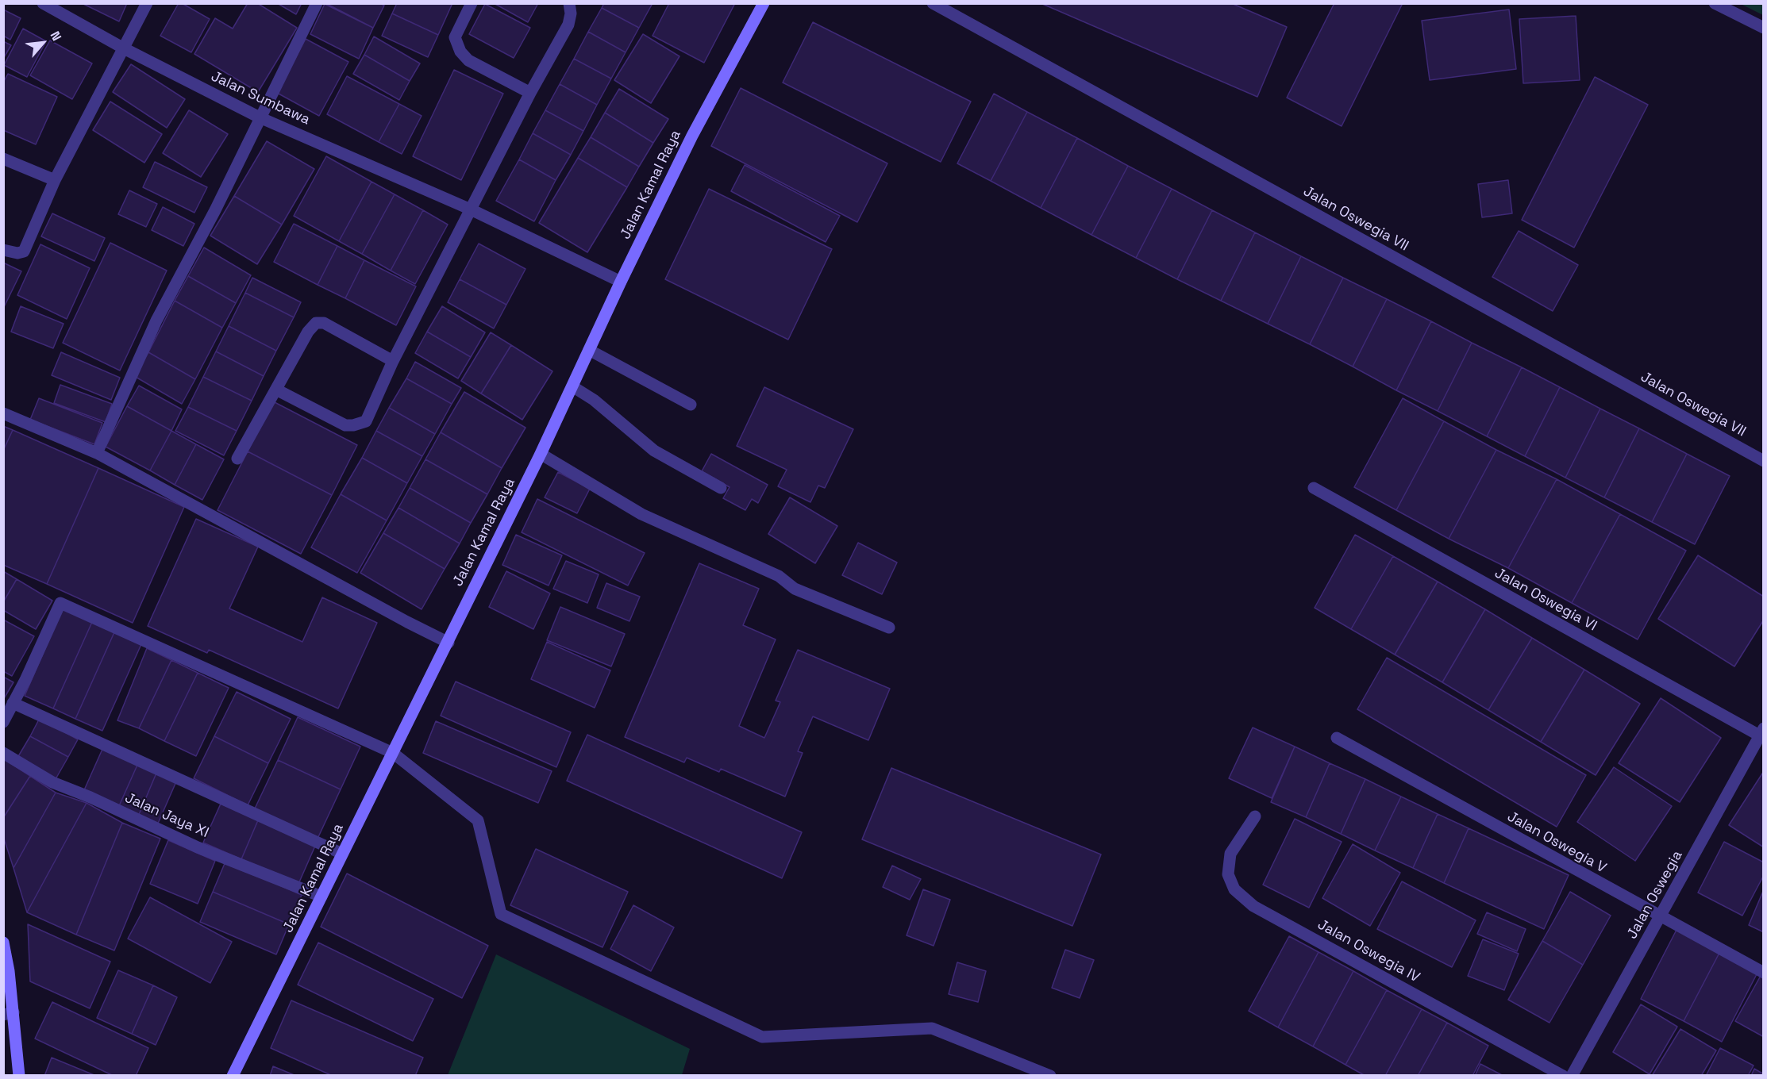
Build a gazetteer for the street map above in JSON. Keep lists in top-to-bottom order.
{
  "streets": {
    "main road": ["Jalan Kamal Raya"],
    "street": [
      "Jalan Sumbawa",
      "Jalan Oswegia VII",
      "Jalan Oswegia VI",
      "Jalan Jaya XI",
      "Jalan Oswegia V",
      "Jalan Oswegia",
      "Jalan Oswegia IV"
    ]
  },
  "crossings": [
    ["Jalan Sumbawa", "Jalan Kamal Raya"],
    ["Jalan Kamal Raya", "Jalan Jaya XI"],
    ["Jalan Oswegia VI", "Jalan Oswegia"],
    ["Jalan Oswegia V", "Jalan Oswegia"]
  ],
  "north": "top right"
}
